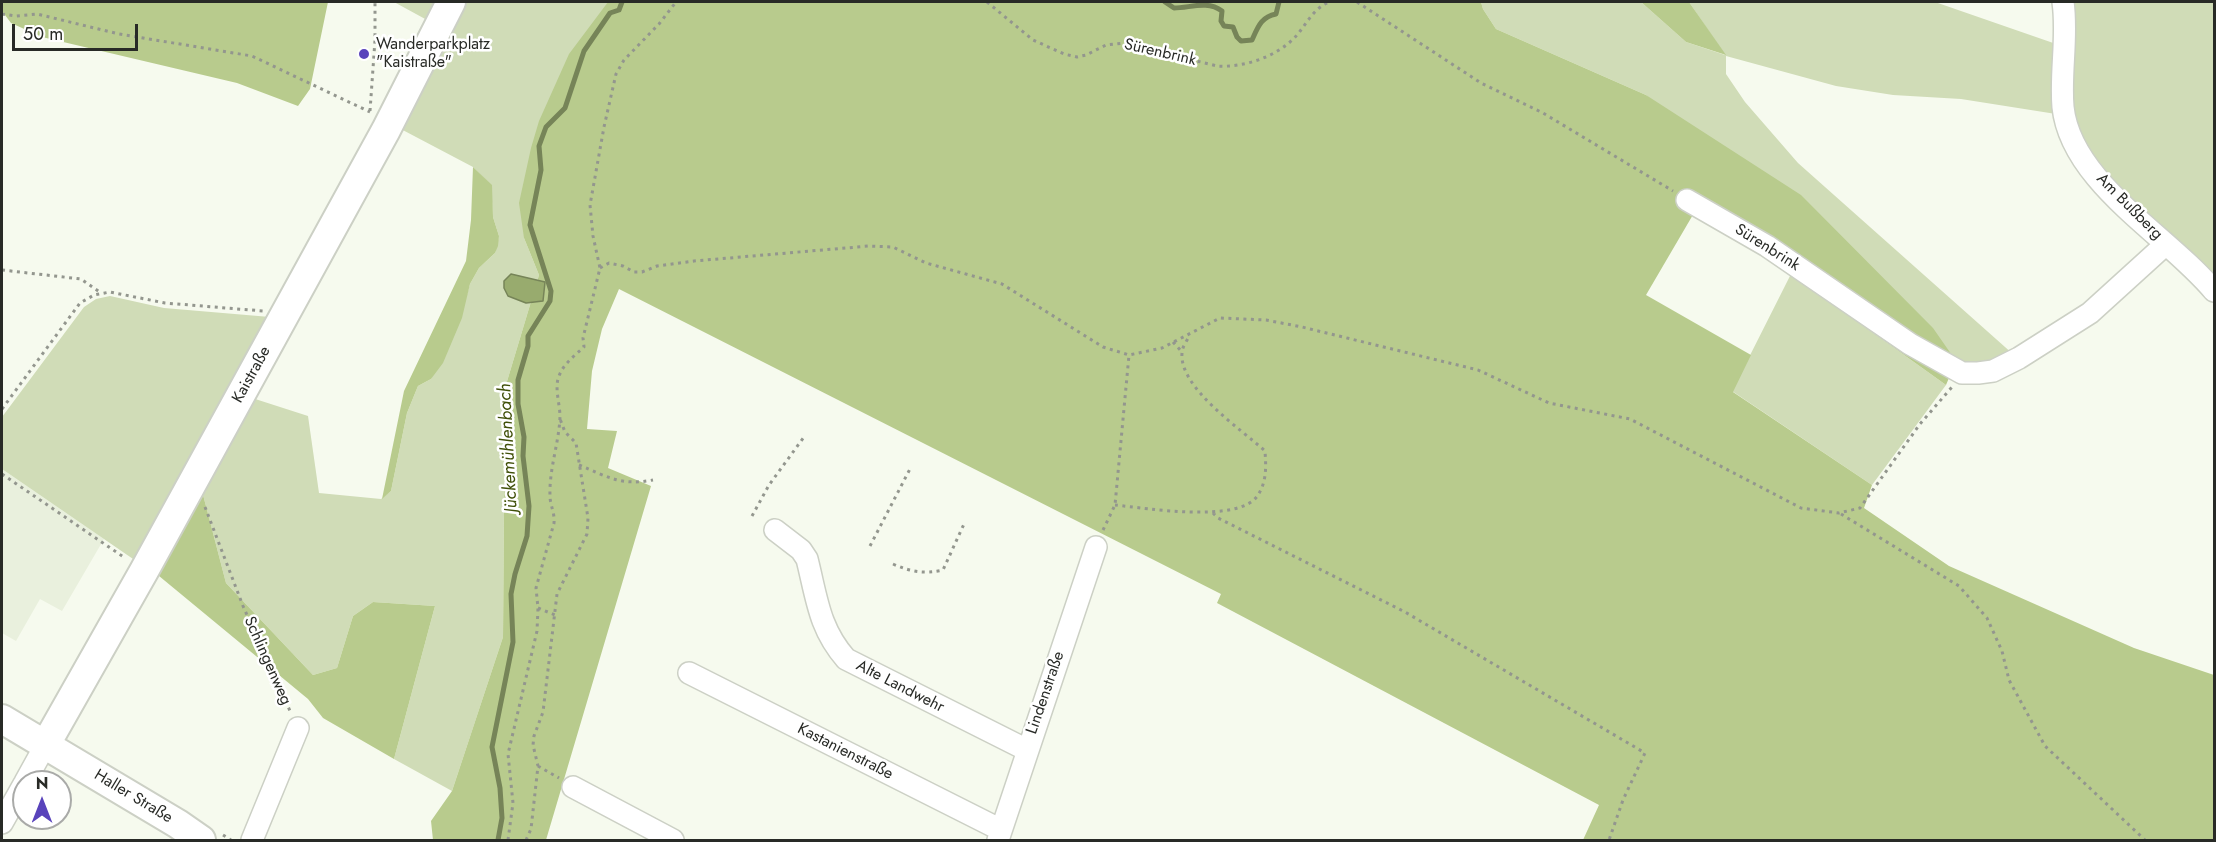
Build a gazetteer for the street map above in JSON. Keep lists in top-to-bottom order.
{
  "streets": {
    "street": [
      "Sürenbrink",
      "Am Bußberg",
      "Kaistraße",
      "Alte Landwehr",
      "Lindenstraße",
      "Kastanienstraße",
      "Haller Straße"
    ],
    "path": ["Schlingenweg"]
  },
  "crossings": [
    ["Kaistraße", "Schlingenweg"],
    ["Kaistraße", "Haller Straße"],
    ["Alte Landwehr", "Lindenstraße"],
    ["Lindenstraße", "Kastanienstraße"]
  ],
  "water": ["Jückemühlenbach"],
  "places": ["Wanderparkplatz \"Kaistraße\""],
  "scale_bar": "50 m",
  "north": "top"
}
